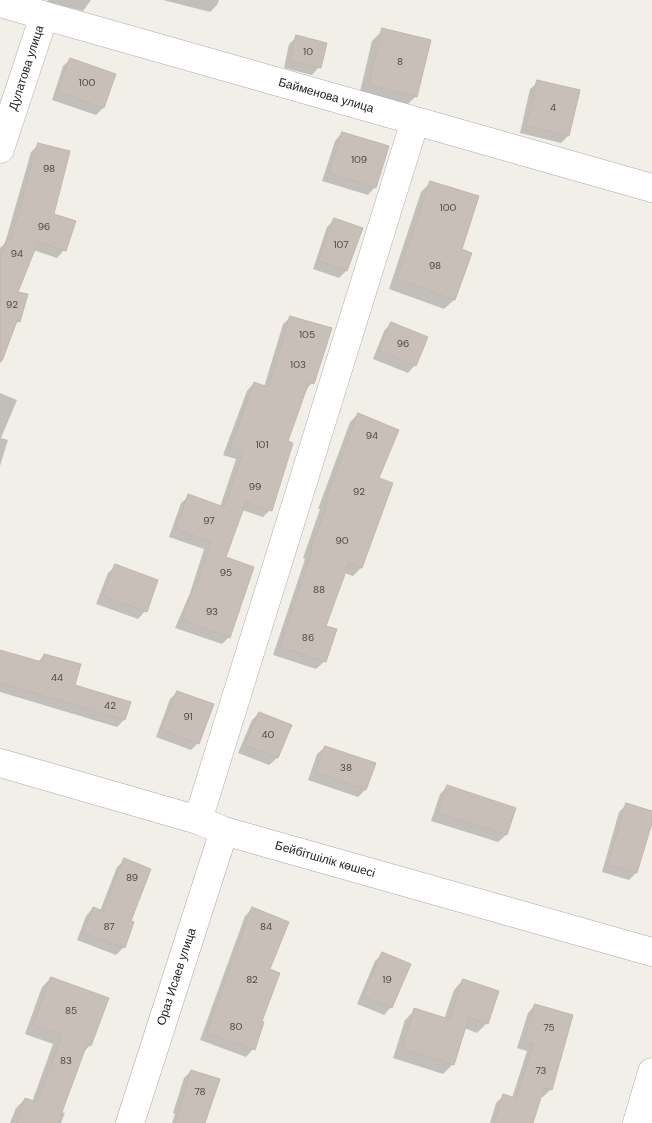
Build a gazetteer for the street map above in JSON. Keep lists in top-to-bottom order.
{
  "streets": {
    "street": [
      "Дулатова улица",
      "Байменова улица",
      "Бейбітшілік көшесі",
      "Ораз Исаев улица"
    ]
  },
  "crossings": [
    ["Дулатова улица", "Байменова улица"],
    ["Бейбітшілік көшесі", "Ораз Исаев улица"]
  ],
  "house_numbers": [
    "10",
    "8",
    "100",
    "4",
    "109",
    "98",
    "100",
    "96",
    "107",
    "94",
    "98",
    "92",
    "105",
    "96",
    "103",
    "94",
    "101",
    "99",
    "92",
    "97",
    "90",
    "95",
    "88",
    "93",
    "86",
    "44",
    "42",
    "91",
    "40",
    "38",
    "89",
    "87",
    "84",
    "82",
    "19",
    "85",
    "80",
    "75",
    "83",
    "73",
    "78"
  ]
}
